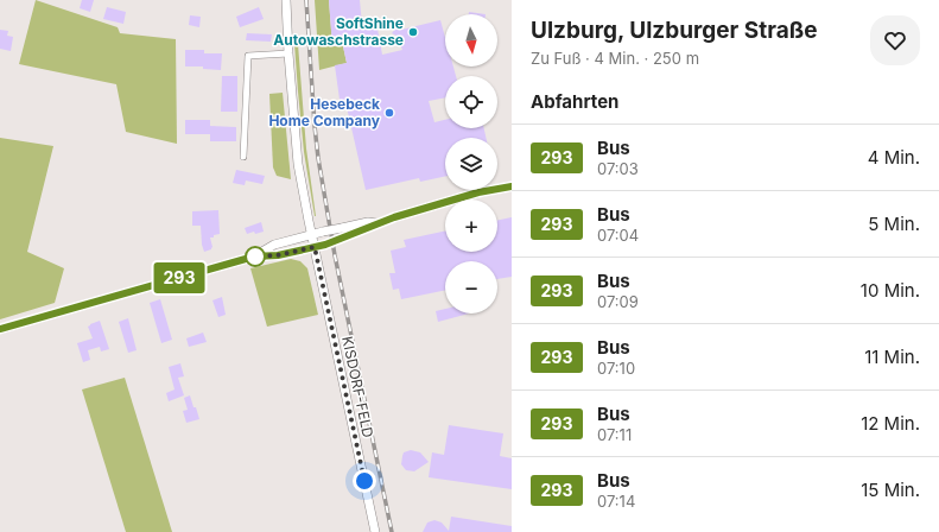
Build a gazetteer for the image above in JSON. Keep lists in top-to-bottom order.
{
  "streets": {
    "main road": ["KISDORF-FELD"]
  },
  "places": ["SoftShine Autowaschstrasse", "Hesebeck Home Company"],
  "lines": ["bus line 293"],
  "north": "bottom",
  "page": {
    "on_map": "293",
    "heading": [
      ["Ulzburg, Ulzburger Straße", "Zu Fuß · 4 Min. · 250 m"],
      "Abfahrten"
    ],
    "map_buttons": ["+", "−"],
    "list": [
      {
        "mark": "293",
        "name": "Bus",
        "note": "07:03",
        "value": "4 Min."
      },
      {
        "mark": "293",
        "name": "Bus",
        "note": "07:04",
        "value": "5 Min."
      },
      {
        "mark": "293",
        "name": "Bus",
        "note": "07:09",
        "value": "10 Min."
      },
      {
        "mark": "293",
        "name": "Bus",
        "note": "07:10",
        "value": "11 Min."
      },
      {
        "mark": "293",
        "name": "Bus",
        "note": "07:11",
        "value": "12 Min."
      },
      {
        "mark": "293",
        "name": "Bus",
        "note": "07:14",
        "value": "15 Min."
      }
    ]
  }
}
